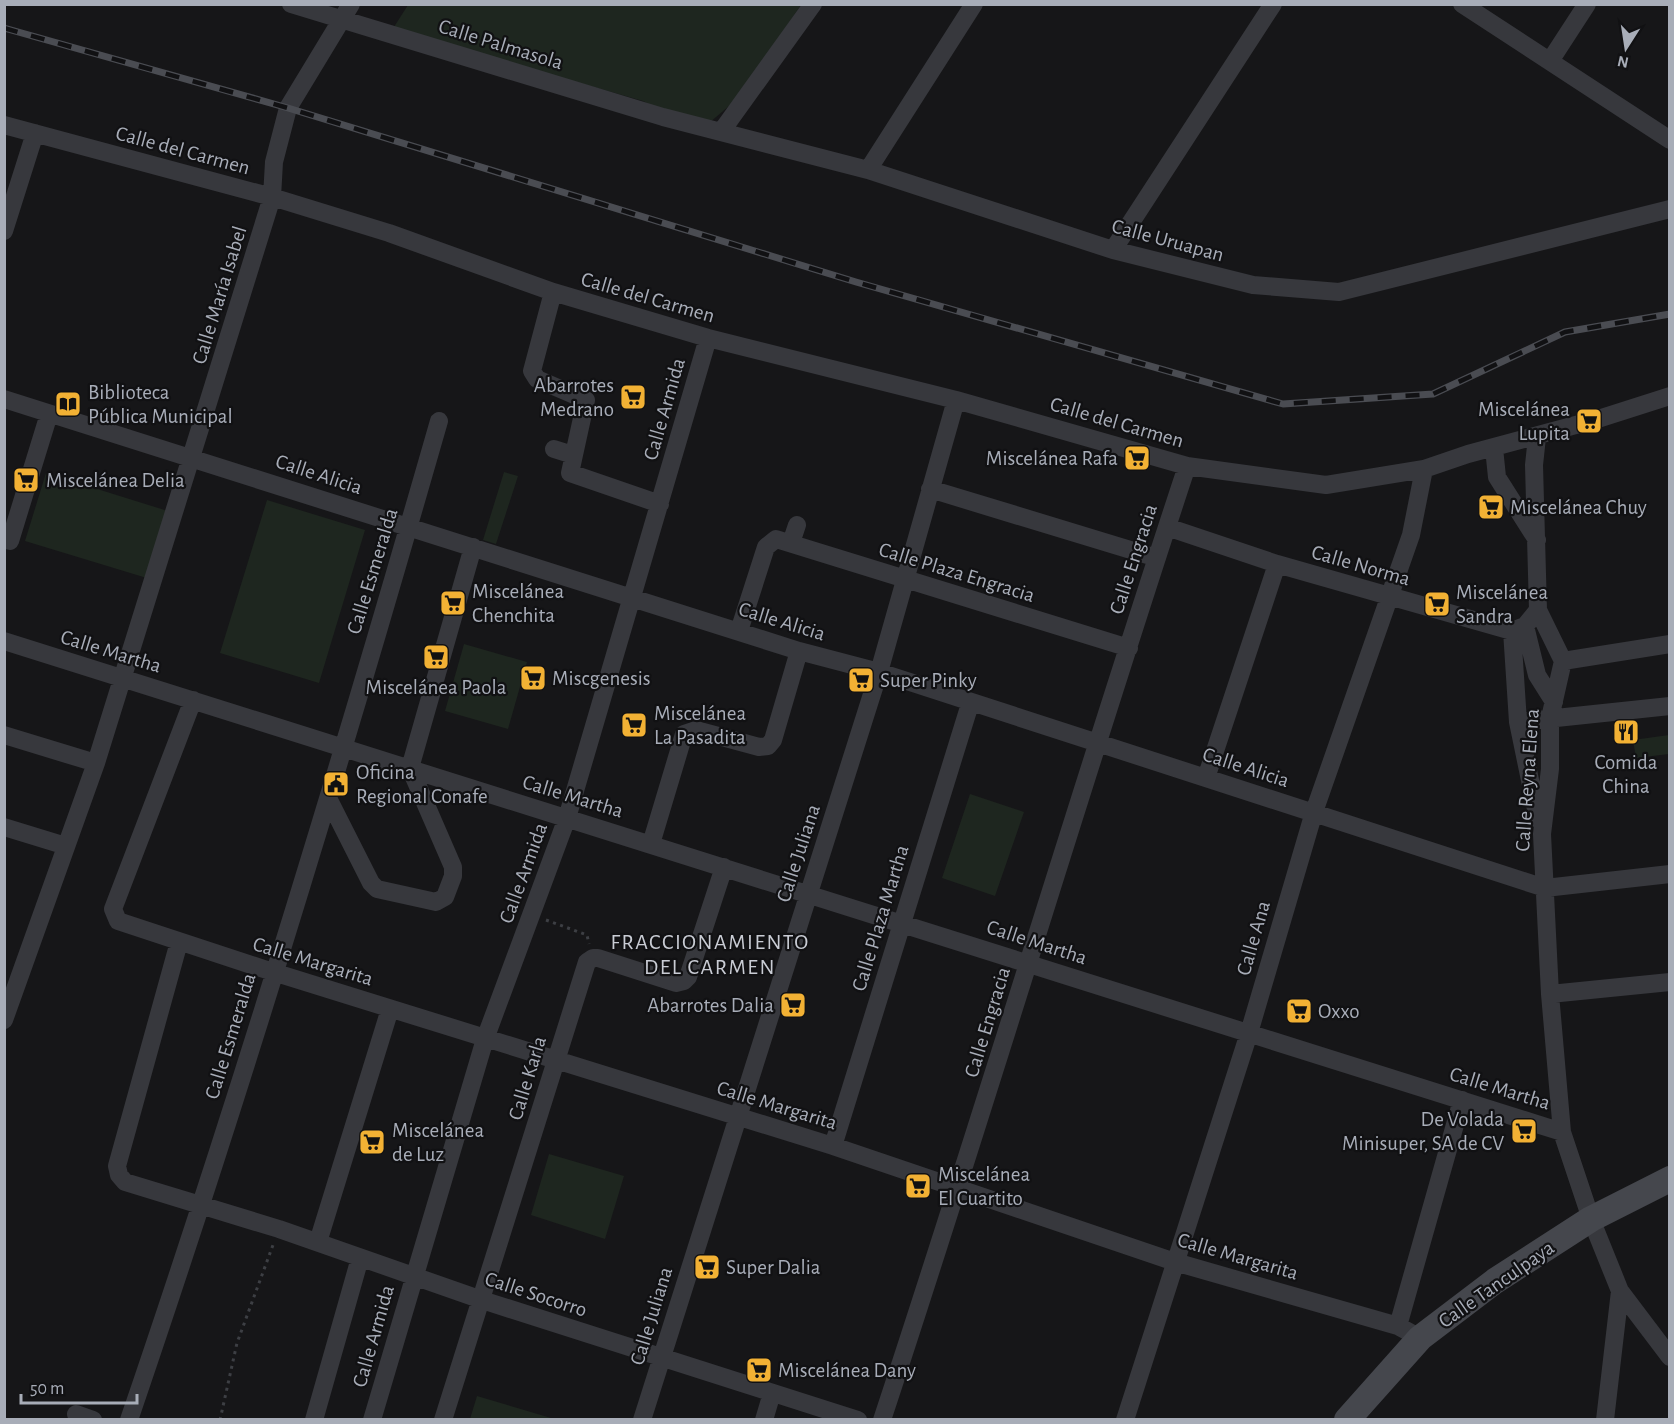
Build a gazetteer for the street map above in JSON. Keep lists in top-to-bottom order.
{
  "streets": {
    "street": [
      "Calle Palmasola",
      "Calle del Carmen",
      "Calle Uruapan",
      "Calle María Isabel",
      "Calle Armida",
      "Calle Alicia",
      "Calle Engracia",
      "Calle Norma",
      "Calle Esmeralda",
      "Calle Plaza Engracia",
      "Calle Martha",
      "Calle Reyna Elena",
      "Calle Juliana",
      "Calle Plaza Martha",
      "Calle Ana",
      "Calle Margarita",
      "Calle Karla",
      "Calle Tanculpaya",
      "Calle Socorro"
    ]
  },
  "crossings": [
    ["Calle Palmasola", "Calle Uruapan"],
    ["Calle Palmasola", "Calle María Isabel"],
    ["Calle del Carmen", "Calle María Isabel"],
    ["Calle del Carmen", "Calle Armida"],
    ["Calle del Carmen", "Calle Engracia"],
    ["Calle del Carmen", "Calle Juliana"],
    ["Calle del Carmen", "Calle Ana"],
    ["Calle María Isabel", "Calle Alicia"],
    ["Calle María Isabel", "Calle Martha"],
    ["Calle Armida", "Calle Alicia"],
    ["Calle Armida", "Calle Martha"],
    ["Calle Armida", "Calle Margarita"],
    ["Calle Armida", "Calle Socorro"],
    ["Calle Alicia", "Calle Engracia"],
    ["Calle Alicia", "Calle Esmeralda"],
    ["Calle Alicia", "Calle Plaza Engracia"],
    ["Calle Alicia", "Calle Reyna Elena"],
    ["Calle Alicia", "Calle Juliana"],
    ["Calle Alicia", "Calle Plaza Martha"],
    ["Calle Alicia", "Calle Ana"],
    ["Calle Engracia", "Calle Norma"],
    ["Calle Engracia", "Calle Plaza Engracia"],
    ["Calle Engracia", "Calle Martha"],
    ["Calle Engracia", "Calle Margarita"],
    ["Calle Norma", "Calle Ana"],
    ["Calle Esmeralda", "Calle Martha"],
    ["Calle Esmeralda", "Calle Margarita"],
    ["Calle Esmeralda", "Calle Socorro"],
    ["Calle Plaza Engracia", "Calle Juliana"],
    ["Calle Martha", "Calle Reyna Elena"],
    ["Calle Martha", "Calle Juliana"],
    ["Calle Martha", "Calle Plaza Martha"],
    ["Calle Martha", "Calle Ana"],
    ["Calle Martha", "Calle Margarita"],
    ["Calle Martha", "Calle Tanculpaya"],
    ["Calle Juliana", "Calle Margarita"],
    ["Calle Juliana", "Calle Socorro"],
    ["Calle Plaza Martha", "Calle Margarita"],
    ["Calle Ana", "Calle Margarita"],
    ["Calle Margarita", "Calle Karla"],
    ["Calle Margarita", "Calle Tanculpaya"],
    ["Calle Margarita", "Calle Socorro"],
    ["Calle Karla", "Calle Socorro"]
  ],
  "districts": ["FRACCIONAMIENTO DEL CARMEN"],
  "places": {
    "supermarket": [
      "Abarrotes Medrano",
      "Miscelánea Lupita",
      "Miscelánea Rafa",
      "Miscelánea Delia",
      "Miscelánea Chuy",
      "Miscelánea Chenchita",
      "Miscelánea Sandra",
      "Miscelánea Paola",
      "Miscgenesis",
      "Super Pinky",
      "Miscelánea La Pasadita",
      "Abarrotes Dalia",
      "Oxxo",
      "De Volada Minisuper, SA de CV",
      "Miscelánea de Luz",
      "Miscelánea El Cuartito",
      "Super Dalia",
      "Miscelánea Dany"
    ],
    "library": ["Biblioteca Pública Municipal"],
    "restaurant": ["Comida China"],
    "public building": ["Oficina Regional Conafe"]
  },
  "scale_bar": "50 m",
  "north": "bottom"
}
